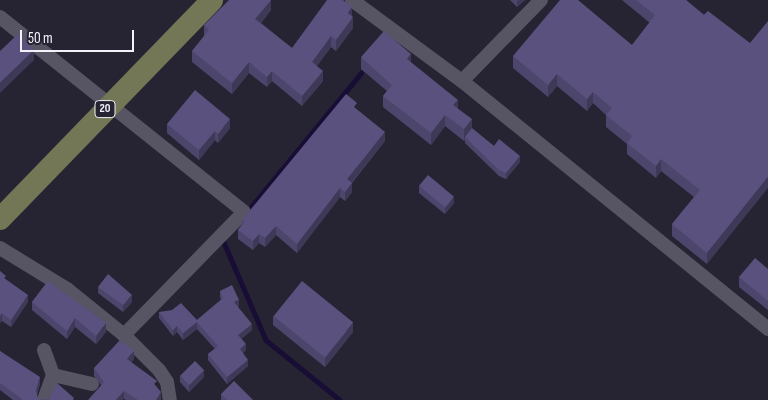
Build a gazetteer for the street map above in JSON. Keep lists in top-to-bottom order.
{
  "streets": {
    "main road": ["20"]
  },
  "scale_bar": "50 m"
}
